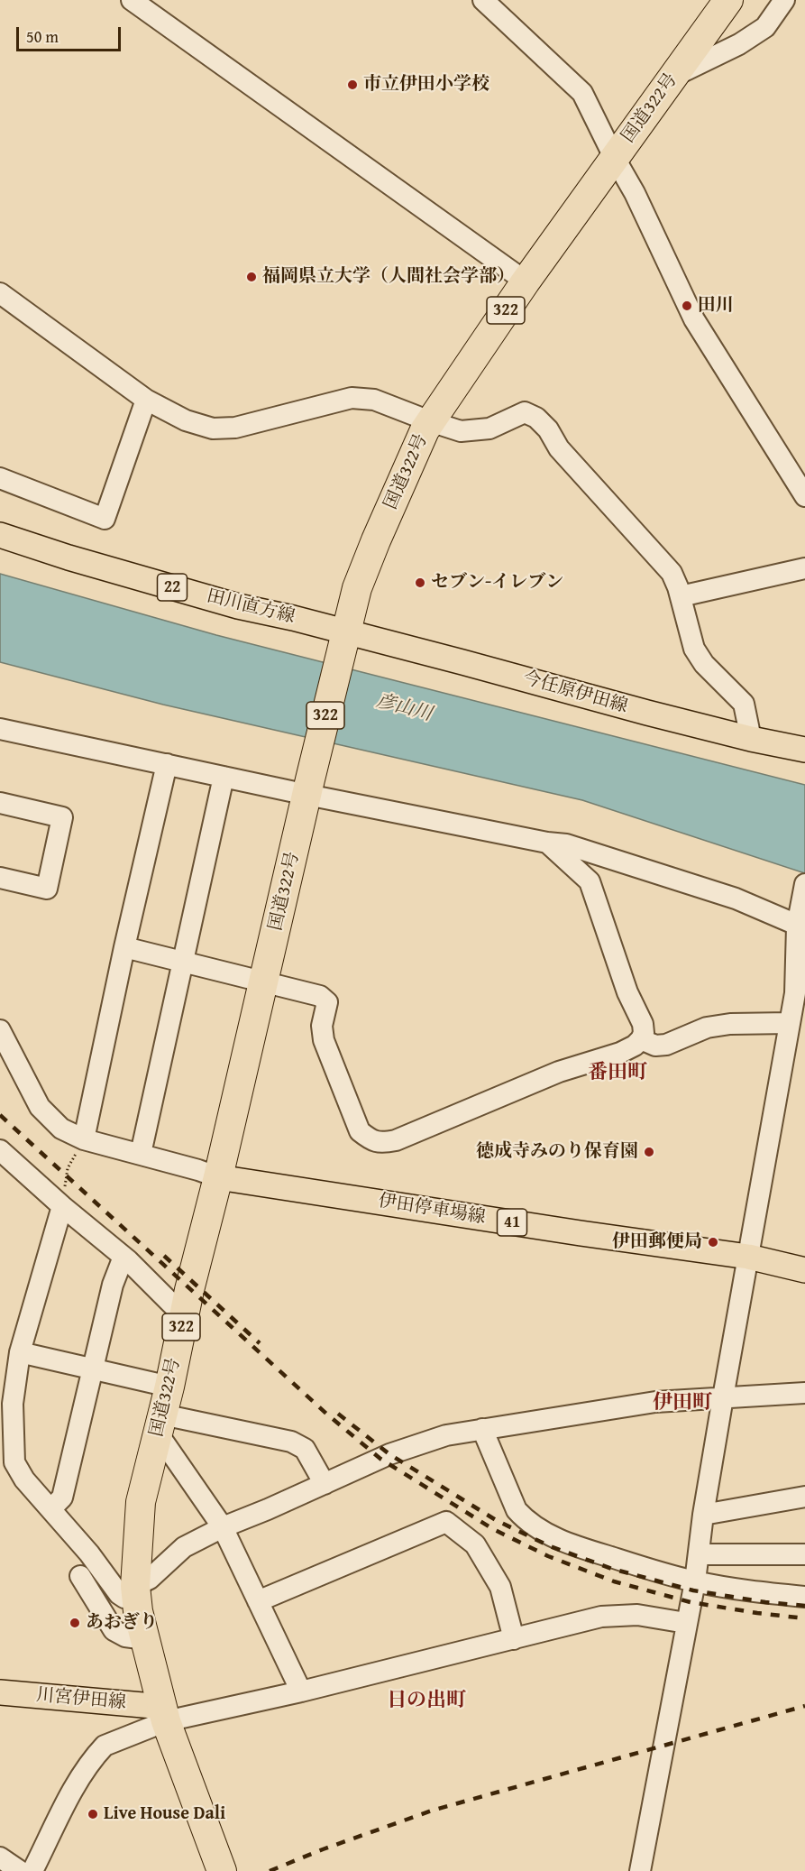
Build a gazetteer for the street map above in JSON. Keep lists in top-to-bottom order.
{
  "streets": {
    "highway": ["国道322号", "322"],
    "main road": [
      "22",
      "田川直方線",
      "今任原伊田線",
      "伊田停車場線",
      "41",
      "川宮伊田線"
    ]
  },
  "crossings": [
    ["国道322号", "田川直方線"],
    ["国道322号", "今任原伊田線"],
    ["国道322号", "伊田停車場線"],
    ["国道322号", "川宮伊田線"],
    ["田川直方線", "今任原伊田線"]
  ],
  "districts": ["番田町", "伊田町", "日の出町"],
  "water": ["彦山川"],
  "places": [
    "市立伊田小学校",
    "福岡県立大学（人間社会学部）",
    "田川",
    "セブン-イレブン",
    "徳成寺みのり保育園",
    "伊田郵便局",
    "あおぎり",
    "Live House Dali"
  ],
  "scale_bar": "50 m"
}
